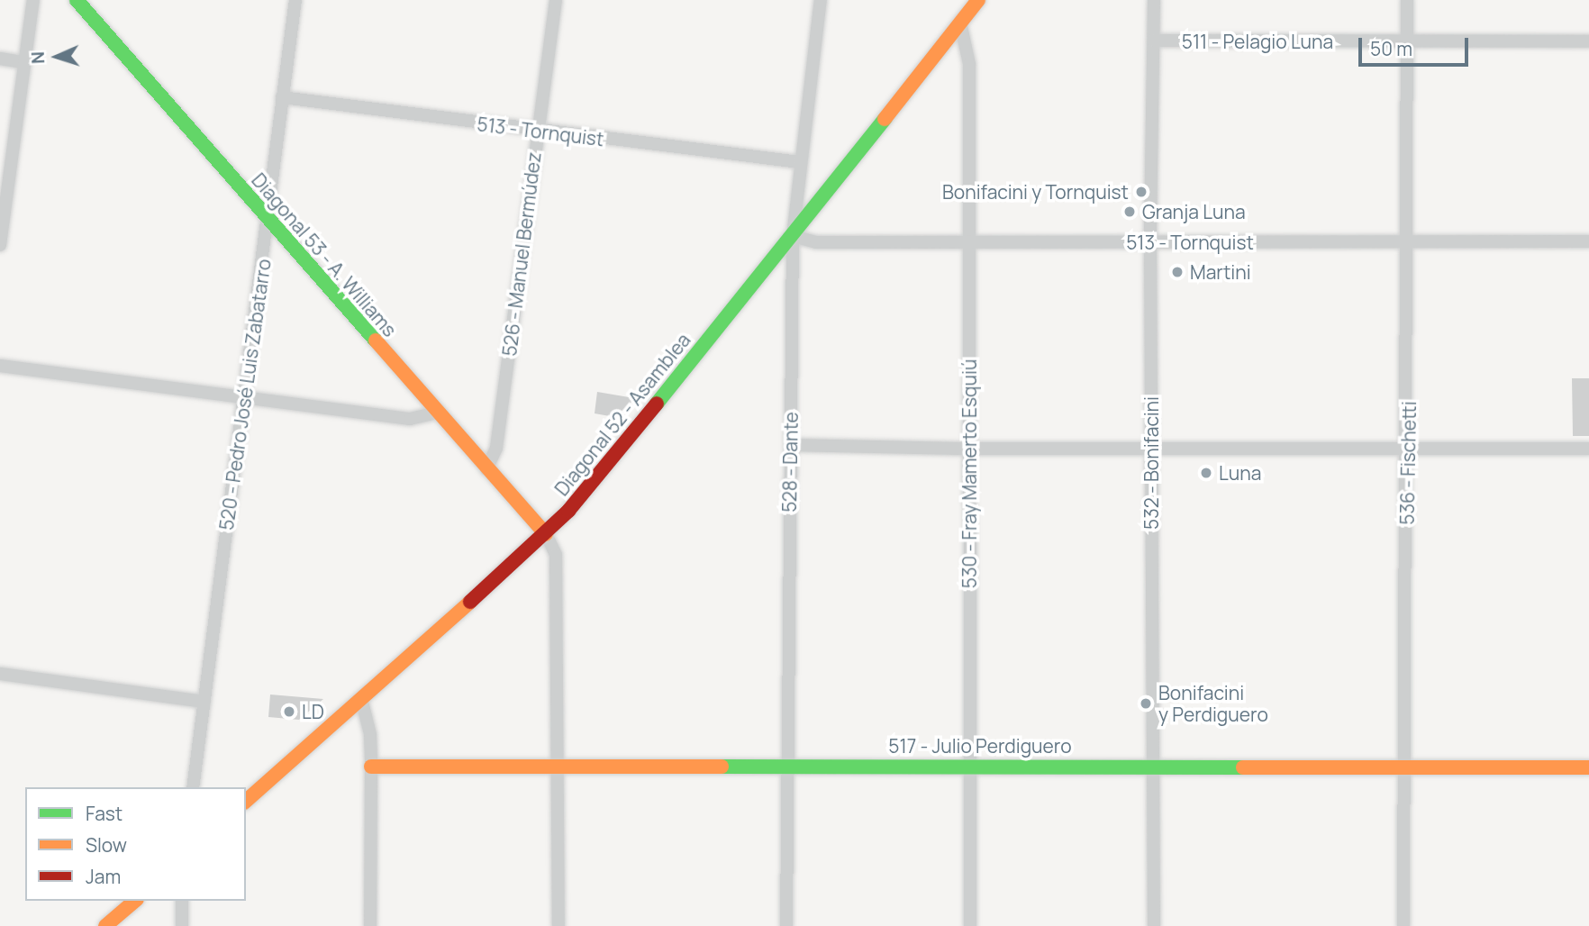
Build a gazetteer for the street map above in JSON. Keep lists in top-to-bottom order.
{
  "streets": {
    "street": [
      "511 - Pelagio Luna",
      "513 - Tornquist",
      "526 - Manuel Bermúdez",
      "Diagonal 53 - A. Williams",
      "520 - Pedro José Luis Zabatarro",
      "Diagonal 52 - Asamblea",
      "528 - Dante",
      "532 - Bonifacini",
      "536 - Fischetti",
      "530 - Fray Mamerto Esquiú",
      "517 - Julio Perdiguero"
    ]
  },
  "crossings": [
    ["511 - Pelagio Luna", "532 - Bonifacini"],
    ["511 - Pelagio Luna", "536 - Fischetti"],
    ["513 - Tornquist", "526 - Manuel Bermúdez"],
    ["513 - Tornquist", "520 - Pedro José Luis Zabatarro"],
    ["513 - Tornquist", "Diagonal 52 - Asamblea"],
    ["513 - Tornquist", "528 - Dante"],
    ["513 - Tornquist", "532 - Bonifacini"],
    ["513 - Tornquist", "536 - Fischetti"],
    ["513 - Tornquist", "530 - Fray Mamerto Esquiú"],
    ["526 - Manuel Bermúdez", "Diagonal 53 - A. Williams"],
    ["Diagonal 53 - A. Williams", "520 - Pedro José Luis Zabatarro"],
    ["Diagonal 53 - A. Williams", "Diagonal 52 - Asamblea"],
    ["Diagonal 52 - Asamblea", "528 - Dante"],
    ["Diagonal 52 - Asamblea", "530 - Fray Mamerto Esquiú"],
    ["528 - Dante", "517 - Julio Perdiguero"],
    ["532 - Bonifacini", "517 - Julio Perdiguero"],
    ["536 - Fischetti", "517 - Julio Perdiguero"],
    ["530 - Fray Mamerto Esquiú", "517 - Julio Perdiguero"]
  ],
  "places": [
    "Bonifacini y Tornquist",
    "Granja Luna",
    "Martini",
    "Luna",
    "Bonifacini y Perdiguero",
    "LD"
  ],
  "legend": ["Fast", "Slow", "Jam"],
  "scale_bar": "50 m",
  "north": "left"
}
